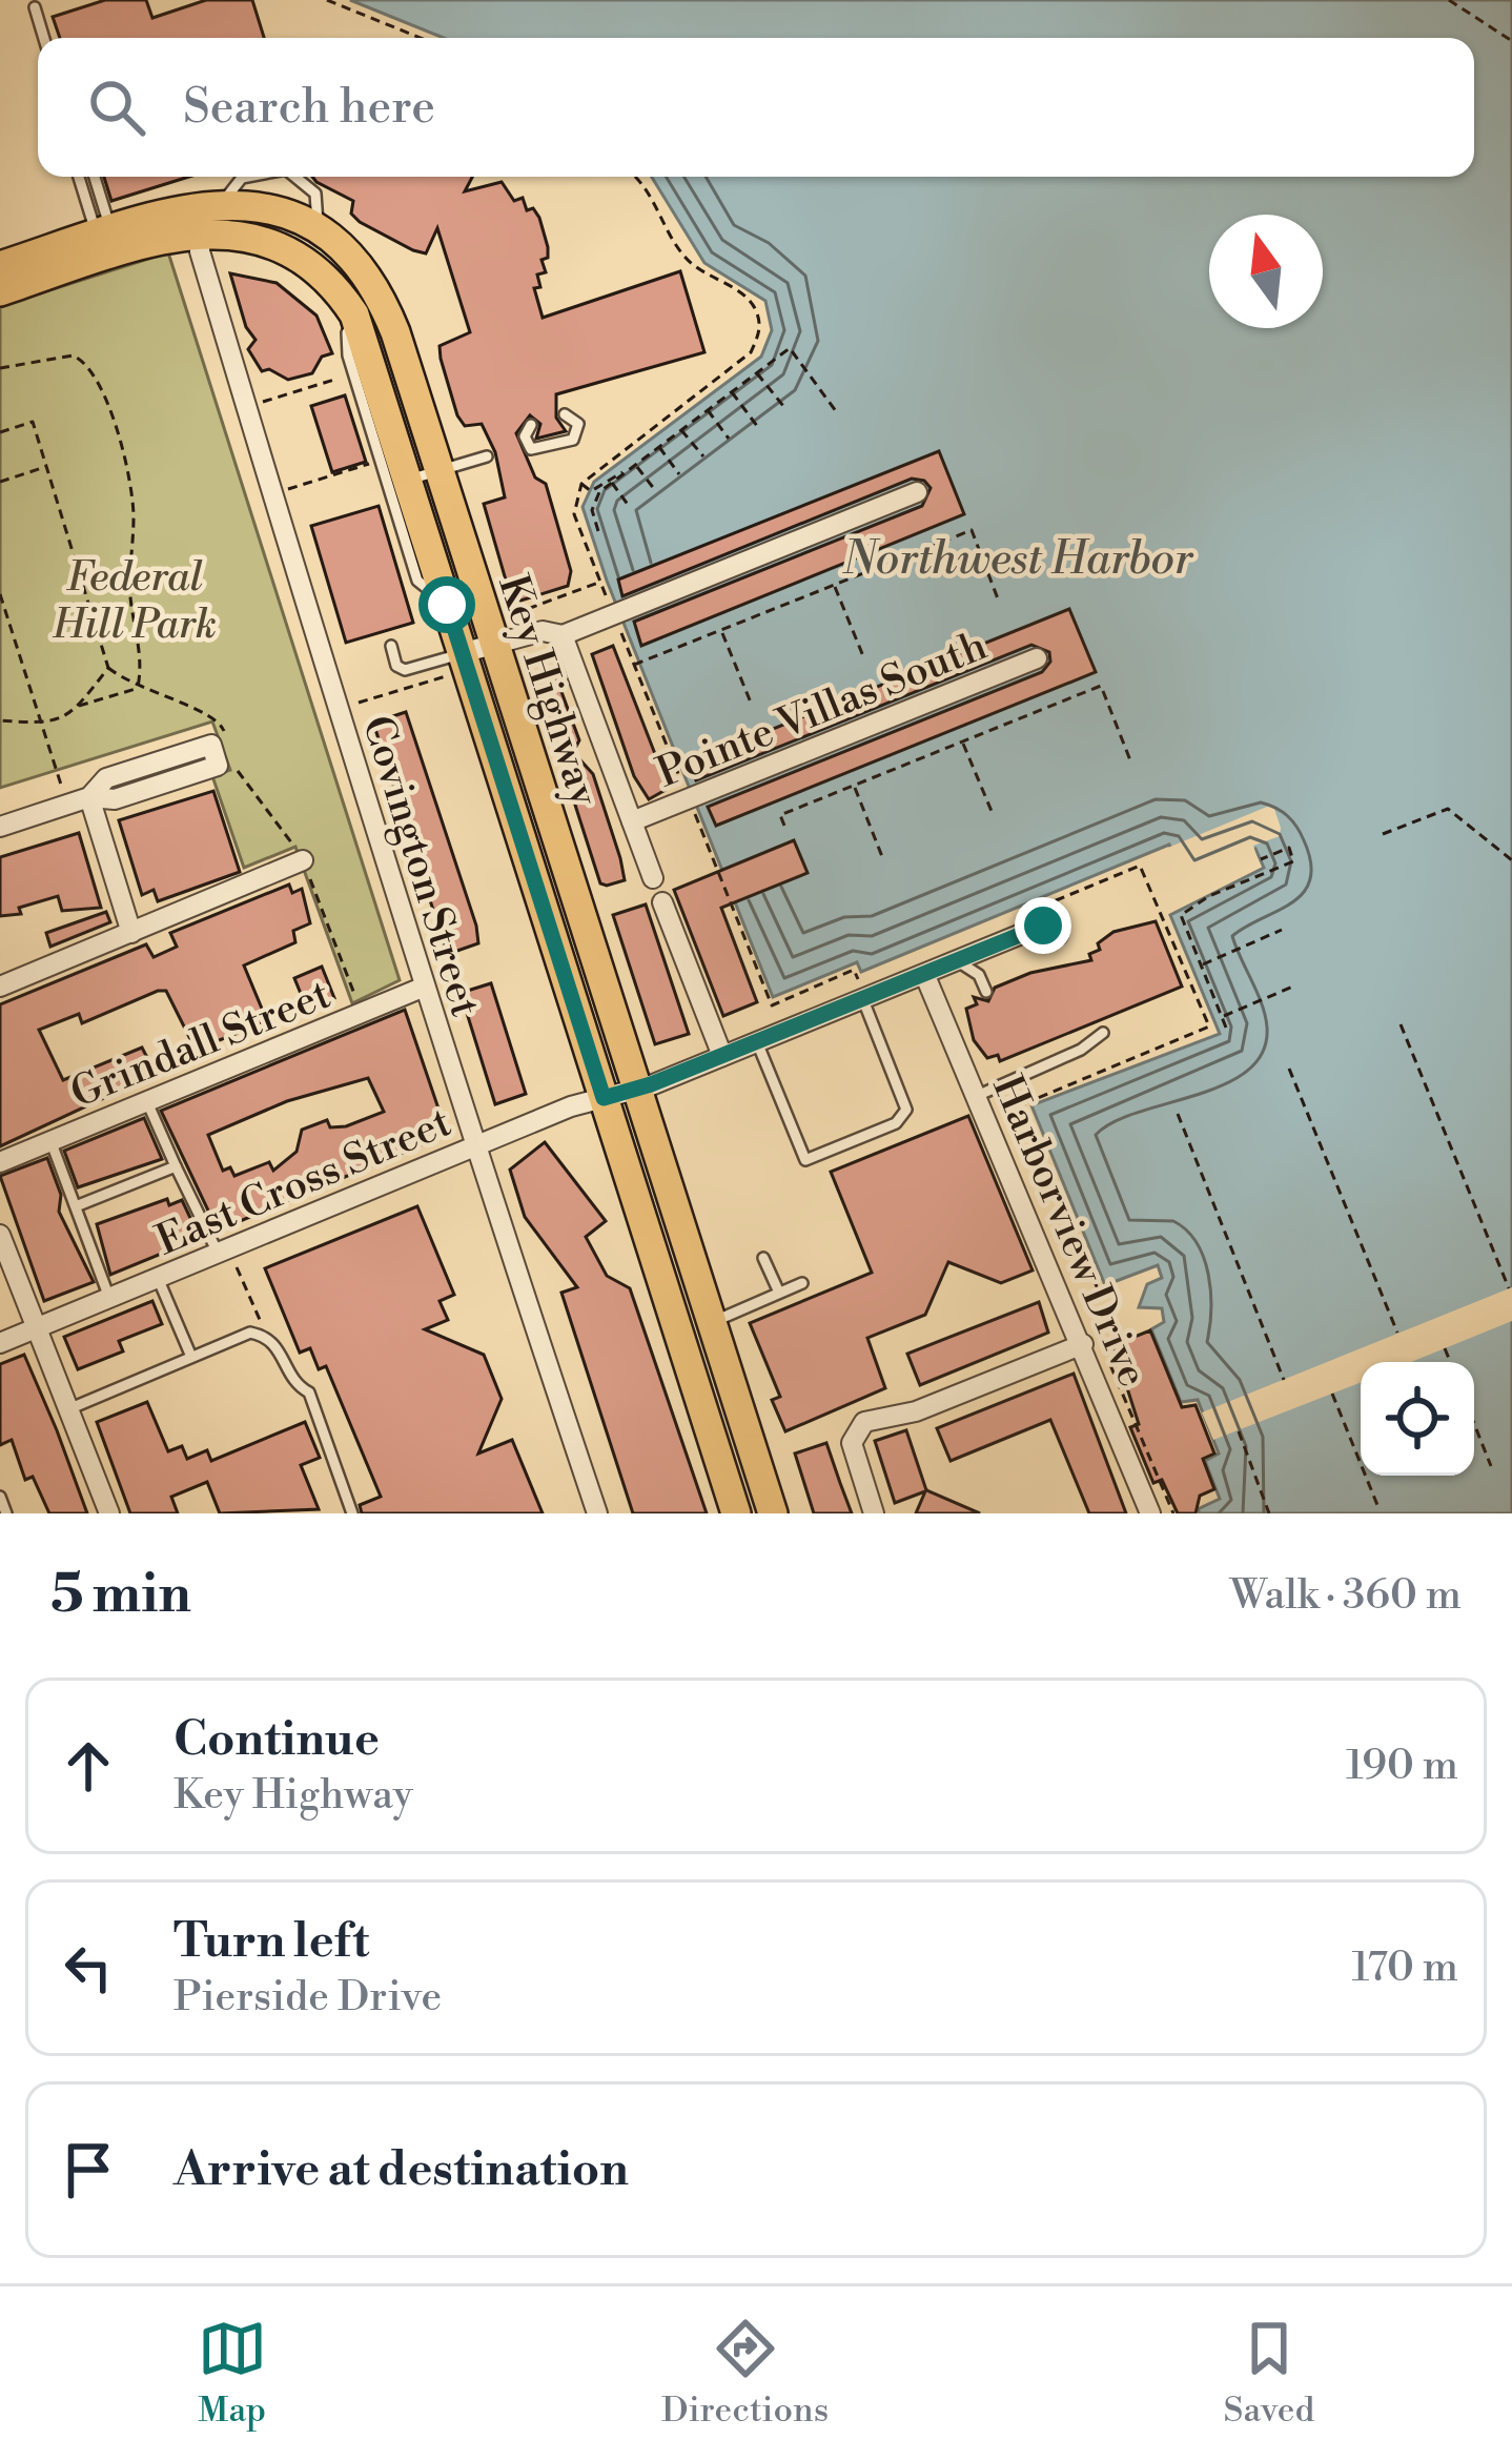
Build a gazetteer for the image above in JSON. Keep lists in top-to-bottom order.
{
  "streets": {
    "main road": ["Key Highway"],
    "street": [
      "Pointe Villas South",
      "Covington Street",
      "Grindall Street",
      "East Cross Street",
      "Harborview Drive"
    ]
  },
  "crossings": [
    ["Key Highway", "Covington Street"],
    ["Key Highway", "East Cross Street"],
    ["Covington Street", "Grindall Street"],
    ["Covington Street", "East Cross Street"],
    ["East Cross Street", "Harborview Drive"]
  ],
  "water": ["Northwest Harbor"],
  "parks": ["Federal Hill Park"],
  "north": "top",
  "page": {
    "search": "Search here",
    "heading": ["5 min", "Walk · 360 m"],
    "list": [
      ["Continue", "Key Highway", "190 m"],
      ["Turn left", "Pierside Drive", "170 m"],
      "Arrive at destination"
    ],
    "nav": ["Map", "Directions", "Saved"]
  }
}
